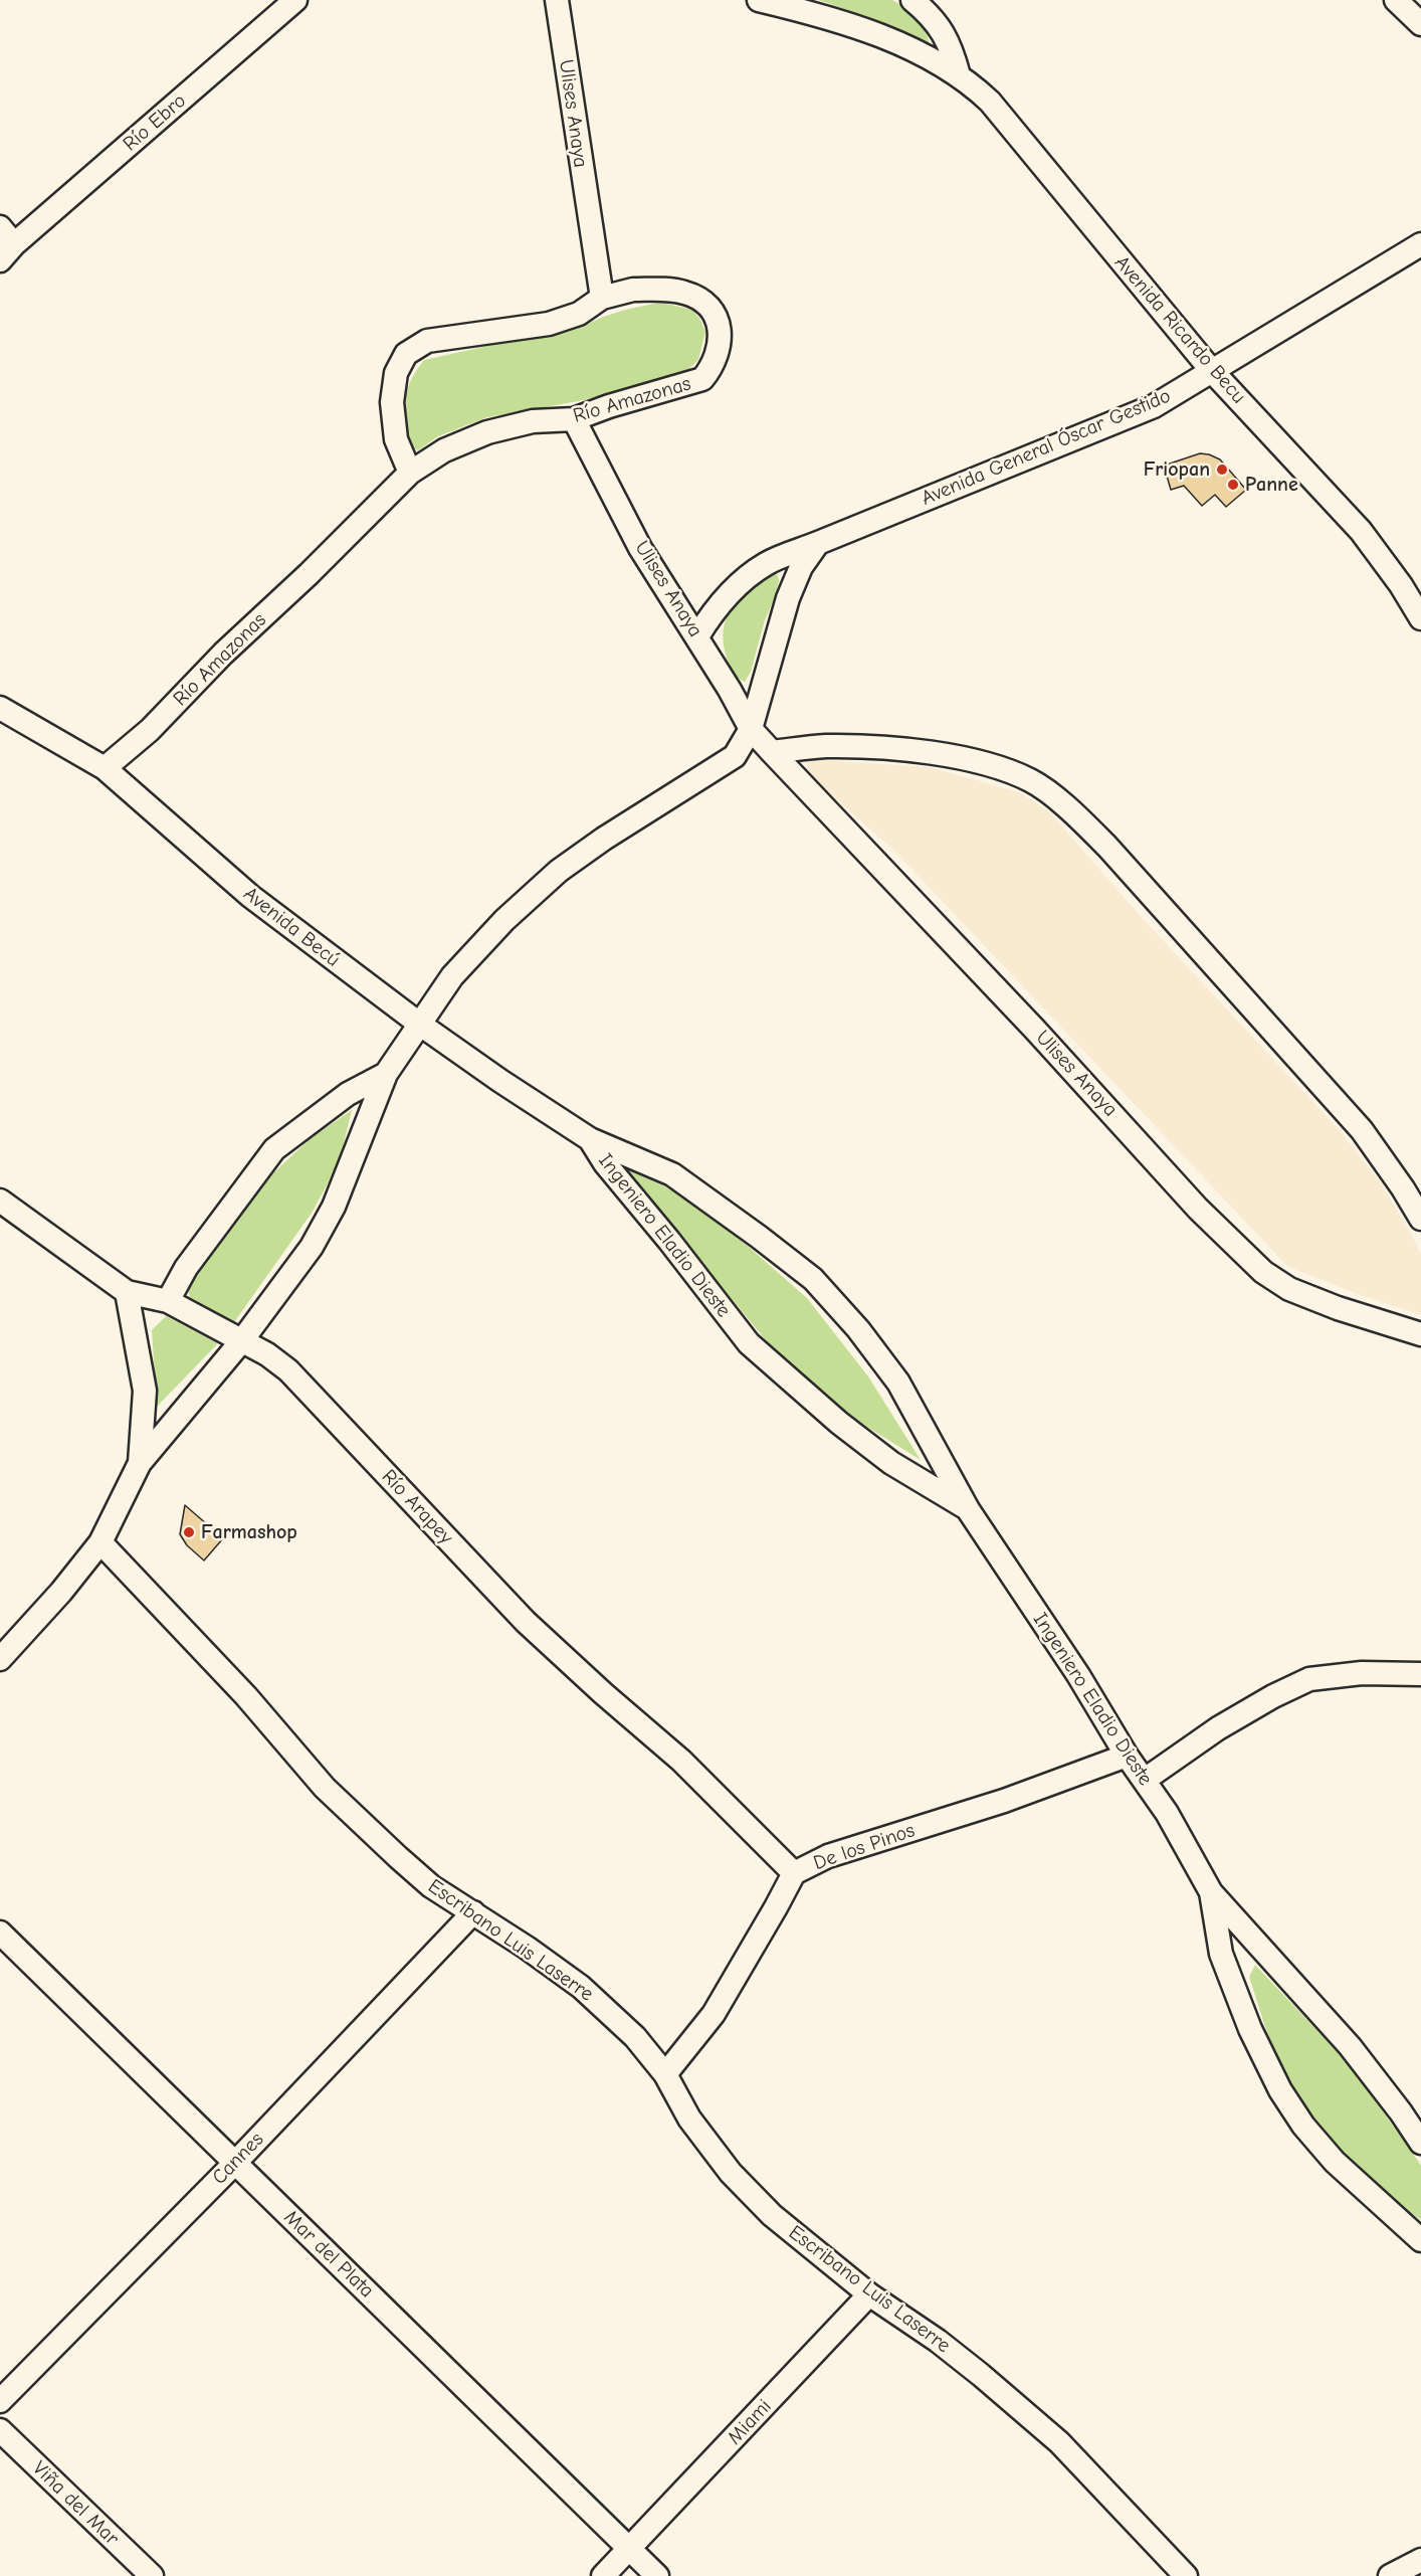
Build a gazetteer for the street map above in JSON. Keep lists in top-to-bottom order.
{
  "streets": {
    "street": [
      "Ulises Anaya",
      "Río Ebro",
      "Avenida Ricardo Becu",
      "Río Amazonas",
      "Avenida General Óscar Gestido",
      "Avenida Becú",
      "Ingeniero Eladio Dieste",
      "Río Arapey",
      "De los Pinos",
      "Escribano Luis Laserre",
      "Cannes",
      "Mar del Plata",
      "Miami",
      "Viña del Mar"
    ]
  },
  "crossings": [
    ["Ulises Anaya", "Río Amazonas"],
    ["Ulises Anaya", "Avenida General Óscar Gestido"],
    ["Avenida Ricardo Becu", "Avenida General Óscar Gestido"],
    ["Río Amazonas", "Avenida Becú"],
    ["Avenida Becú", "Ingeniero Eladio Dieste"],
    ["Ingeniero Eladio Dieste", "De los Pinos"],
    ["Río Arapey", "De los Pinos"],
    ["De los Pinos", "Escribano Luis Laserre"],
    ["Escribano Luis Laserre", "Cannes"],
    ["Escribano Luis Laserre", "Miami"],
    ["Cannes", "Mar del Plata"],
    ["Mar del Plata", "Miami"]
  ],
  "places": ["Friopan", "Panne", "Farmashop"]
}
